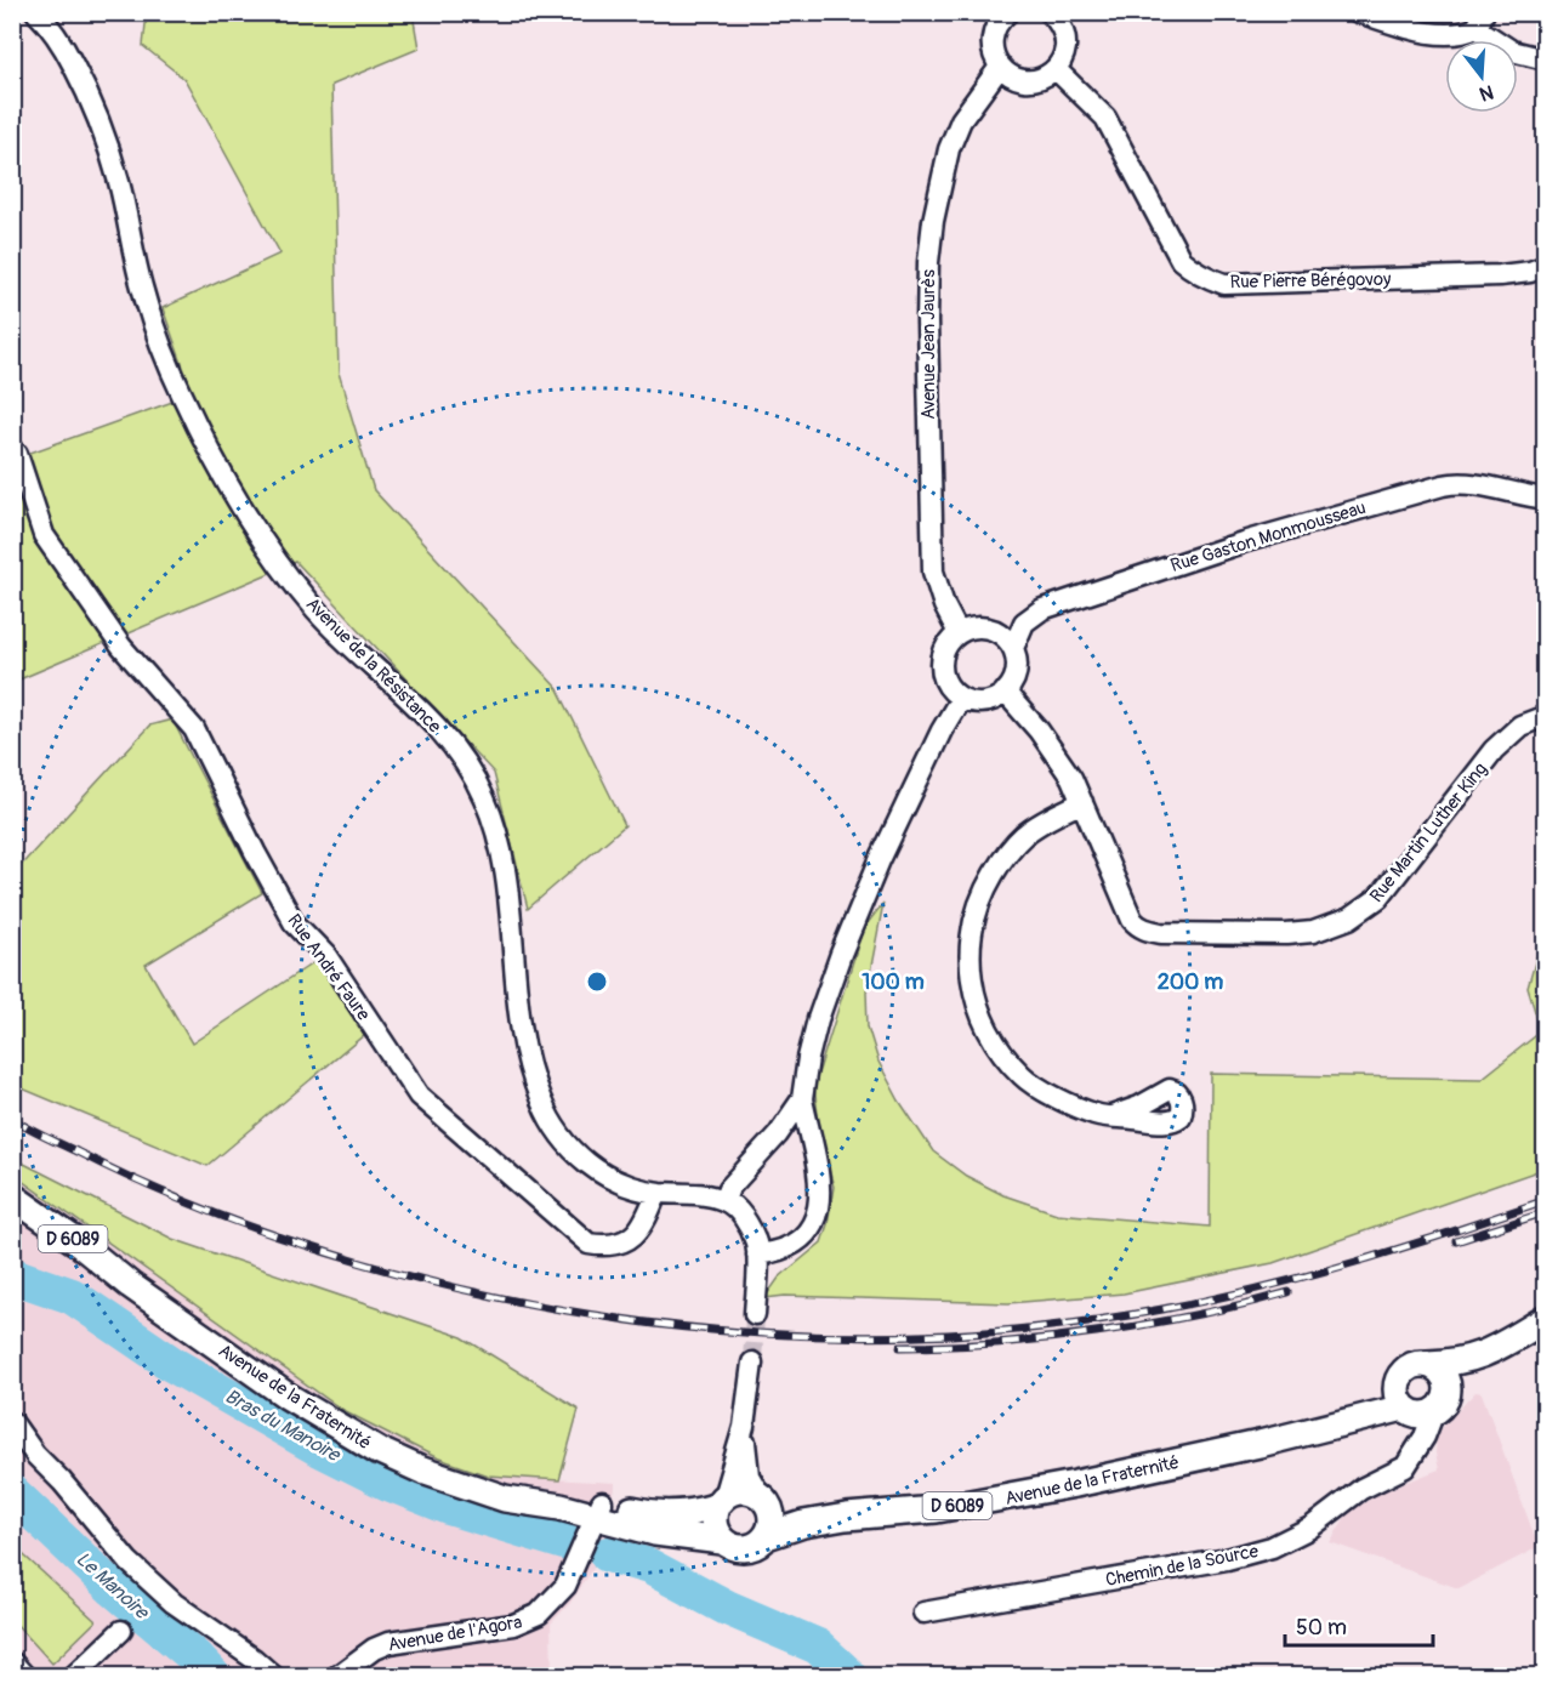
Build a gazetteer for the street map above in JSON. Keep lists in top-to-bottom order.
{
  "streets": {
    "main road": ["D 6089", "Avenue de la Fraternité"],
    "street": [
      "Rue Pierre Bérégovoy",
      "Avenue Jean Jaurès",
      "Rue Gaston Monmousseau",
      "Avenue de la Résistance",
      "Rue Martin Luther King",
      "Rue André Faure",
      "Chemin de la Source",
      "Avenue de l'Agora"
    ]
  },
  "crossings": [
    ["Avenue Jean Jaurès", "Rue Gaston Monmousseau"],
    ["Avenue Jean Jaurès", "Rue Martin Luther King"],
    ["Rue Gaston Monmousseau", "Rue Martin Luther King"],
    ["Avenue de la Résistance", "Rue André Faure"],
    ["D 6089", "Avenue de la Fraternité"],
    ["Avenue de la Fraternité", "Chemin de la Source"],
    ["Avenue de la Fraternité", "Avenue de l'Agora"]
  ],
  "water": ["Bras du Manoire", "Le Manoire"],
  "scale_bar": "50 m",
  "north": "bottom",
  "rings": ["100 m", "200 m"]
}
